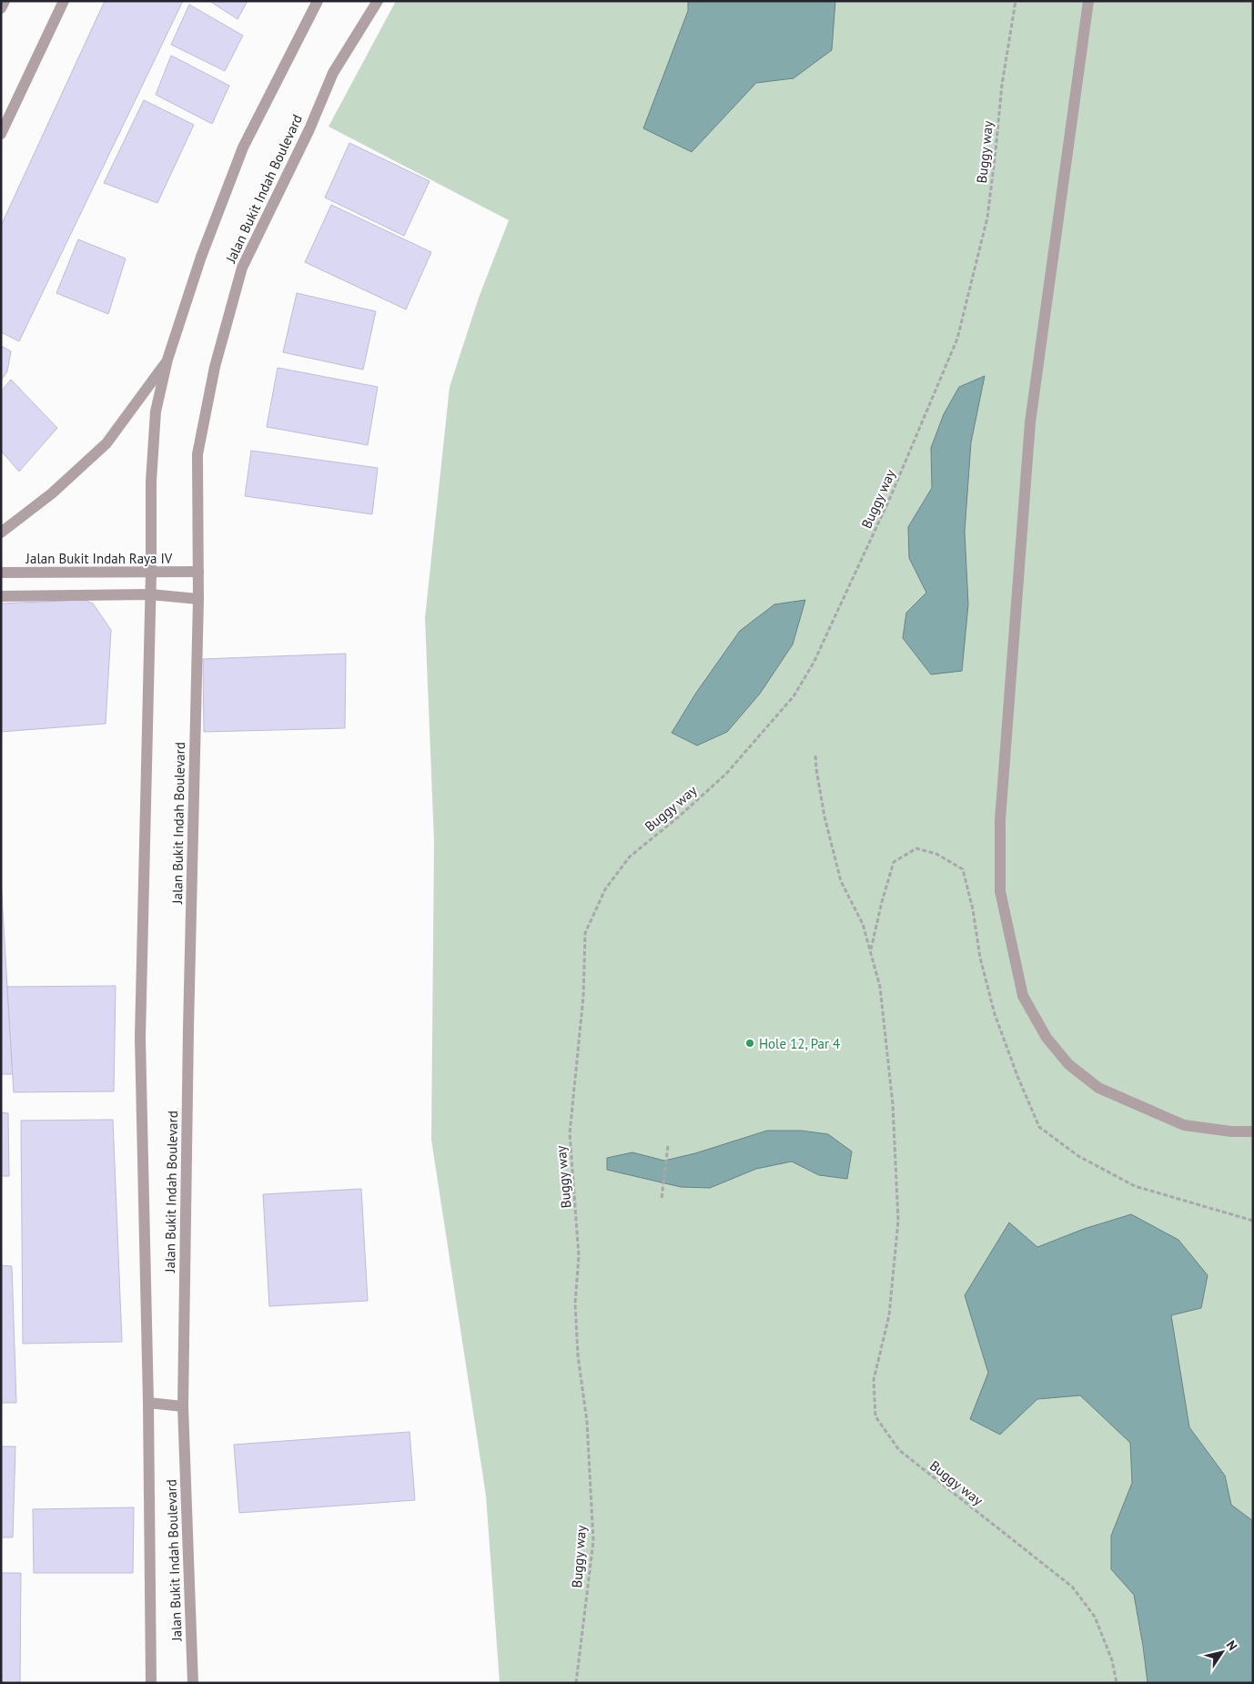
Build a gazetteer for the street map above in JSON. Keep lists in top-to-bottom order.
{
  "streets": {
    "street": ["Jalan Bukit Indah Boulevard", "Jalan Bukit Indah Raya IV"],
    "path": ["Buggy way"]
  },
  "crossings": [
    ["Jalan Bukit Indah Boulevard", "Jalan Bukit Indah Raya IV"]
  ],
  "places": ["Hole 12, Par 4"],
  "north": "top right"
}
